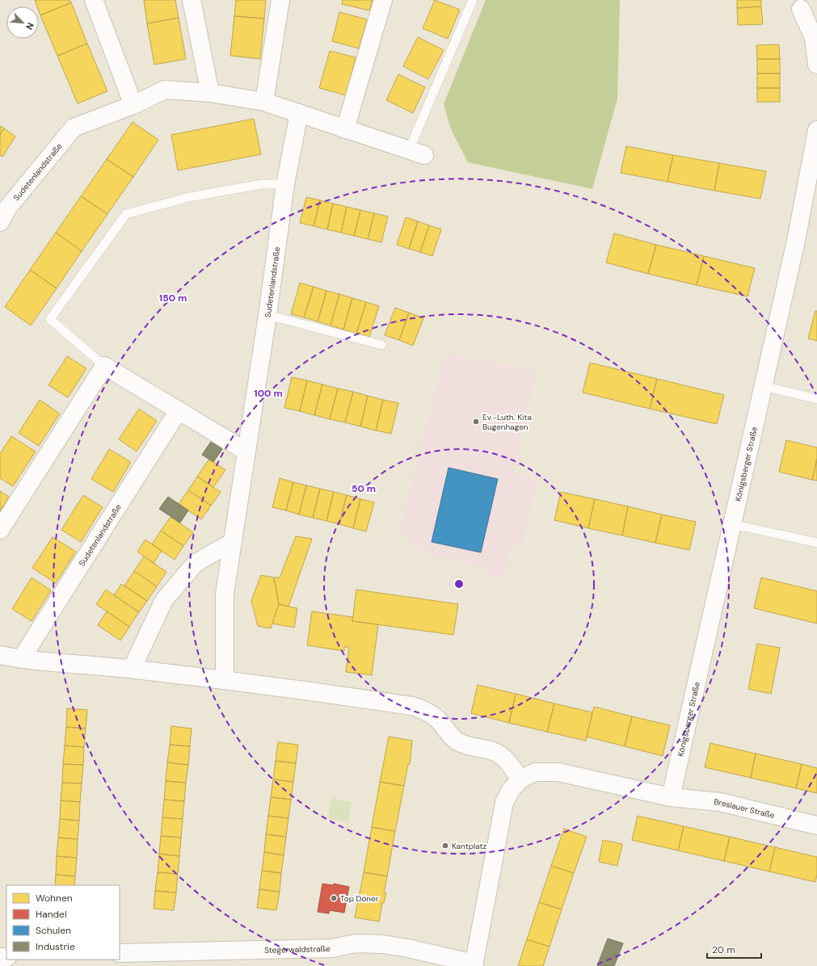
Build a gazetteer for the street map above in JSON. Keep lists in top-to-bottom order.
{
  "streets": {
    "street": [
      "Sudetenlandstraße",
      "Königsberger Straße",
      "Breslauer Straße",
      "Stegerwaldstraße"
    ]
  },
  "crossings": [
    ["Königsberger Straße", "Breslauer Straße"]
  ],
  "places": ["Ev.-Luth. Kita Bugenhagen", "Kantplatz", "Top Döner"],
  "legend": [
    "Wohnen",
    "Handel",
    "Schulen",
    "Industrie"
  ],
  "scale_bar": "20 m",
  "north": "bottom right",
  "rings": ["150 m", "100 m", "50 m"]
}
